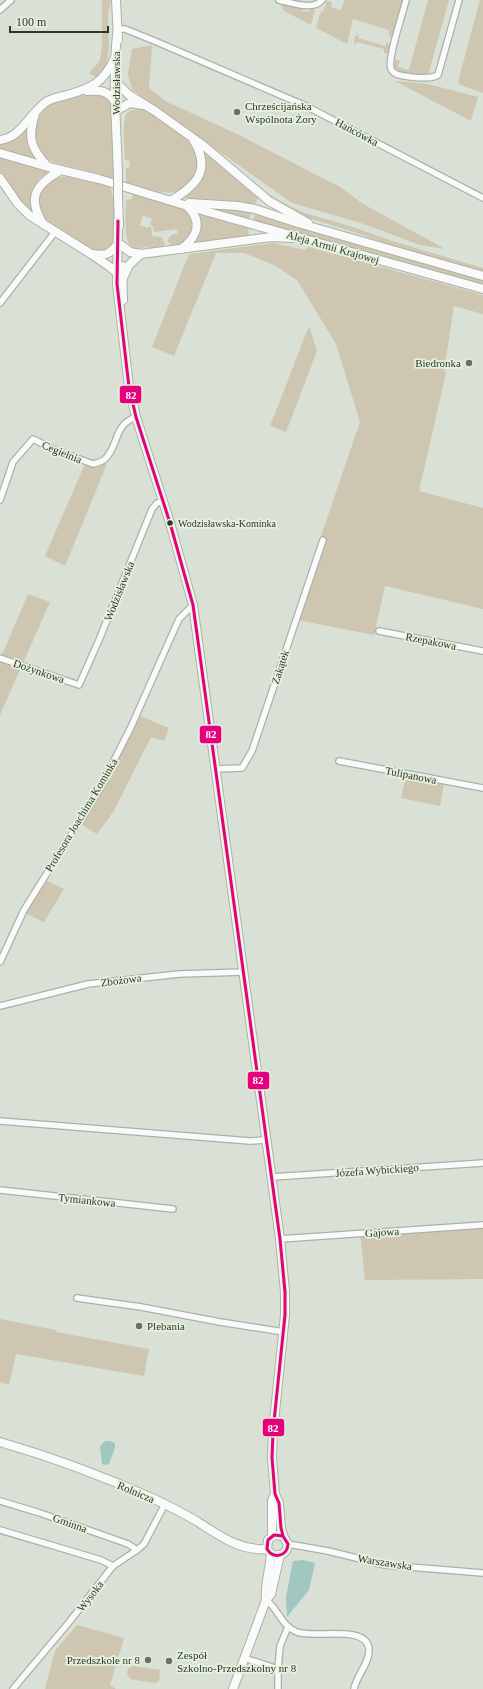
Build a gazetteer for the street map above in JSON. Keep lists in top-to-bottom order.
{
  "streets": {
    "main road": ["Wodzisławska", "Aleja Armii Krajowej", "Rolnicza"],
    "street": [
      "Hańcówka",
      "Cegielnia",
      "Rzepakowa",
      "Zakątek",
      "Dożynkowa",
      "Tulipanowa",
      "Profesora Joachima Kominka",
      "Zbożowa",
      "Józefa Wybickiego",
      "Tymiankowa",
      "Gajowa",
      "Gminna",
      "Warszawska",
      "Wysoka"
    ]
  },
  "crossings": [
    ["Wodzisławska", "Hańcówka"],
    ["Wodzisławska", "Cegielnia"],
    ["Wodzisławska", "Zakątek"],
    ["Wodzisławska", "Dożynkowa"],
    ["Wodzisławska", "Profesora Joachima Kominka"],
    ["Wodzisławska", "Zbożowa"],
    ["Wodzisławska", "Józefa Wybickiego"],
    ["Wodzisławska", "Gajowa"],
    ["Wodzisławska", "Rolnicza"],
    ["Wodzisławska", "Warszawska"],
    ["Rolnicza", "Warszawska"],
    ["Rolnicza", "Wysoka"],
    ["Gminna", "Wysoka"]
  ],
  "places": [
    "Chrześcijańska Wspólnota Żory",
    "Biedronka",
    "Wodzisławska-Kominka",
    "Plebania",
    "Przedszkole nr 8",
    "Zespół Szkolno-Przedszkolny nr 8"
  ],
  "lines": ["transit line 82"],
  "scale_bar": "100 m"
}
